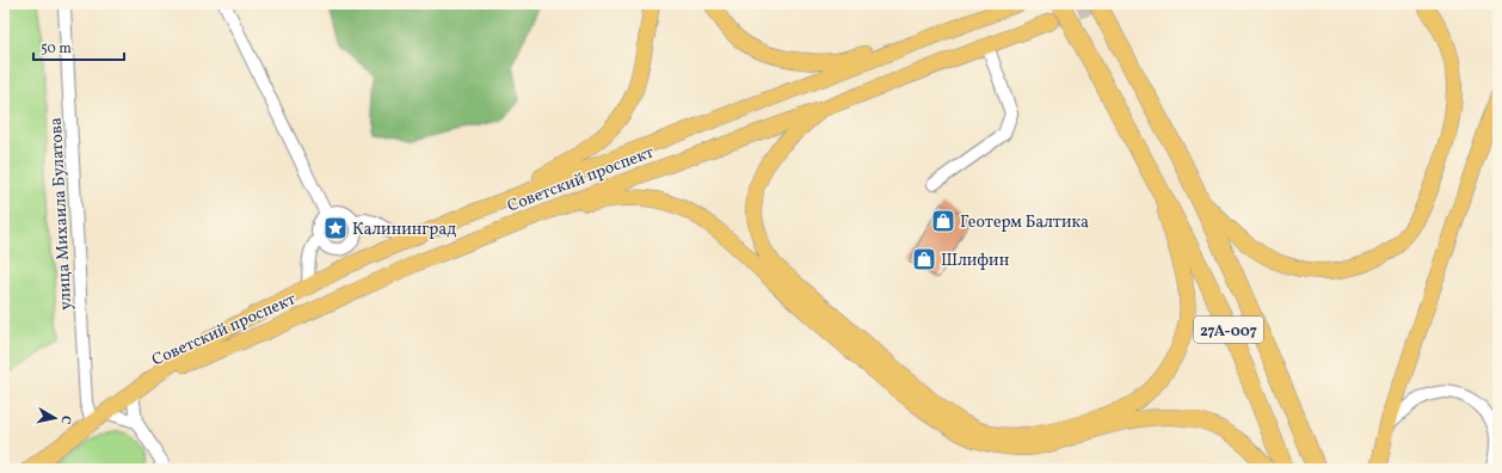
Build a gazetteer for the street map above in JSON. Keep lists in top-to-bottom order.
{
  "streets": {
    "highway": ["27А-007"],
    "main road": ["Советский проспект"],
    "street": ["улица Михаила Булатова"]
  },
  "crossings": [
    ["Советский проспект", "улица Михаила Булатова"]
  ],
  "places": {
    "shop": ["Геотерм Балтика", "Шлифин"],
    "place": ["Калининград"]
  },
  "scale_bar": "50 m",
  "north": "right"
}
